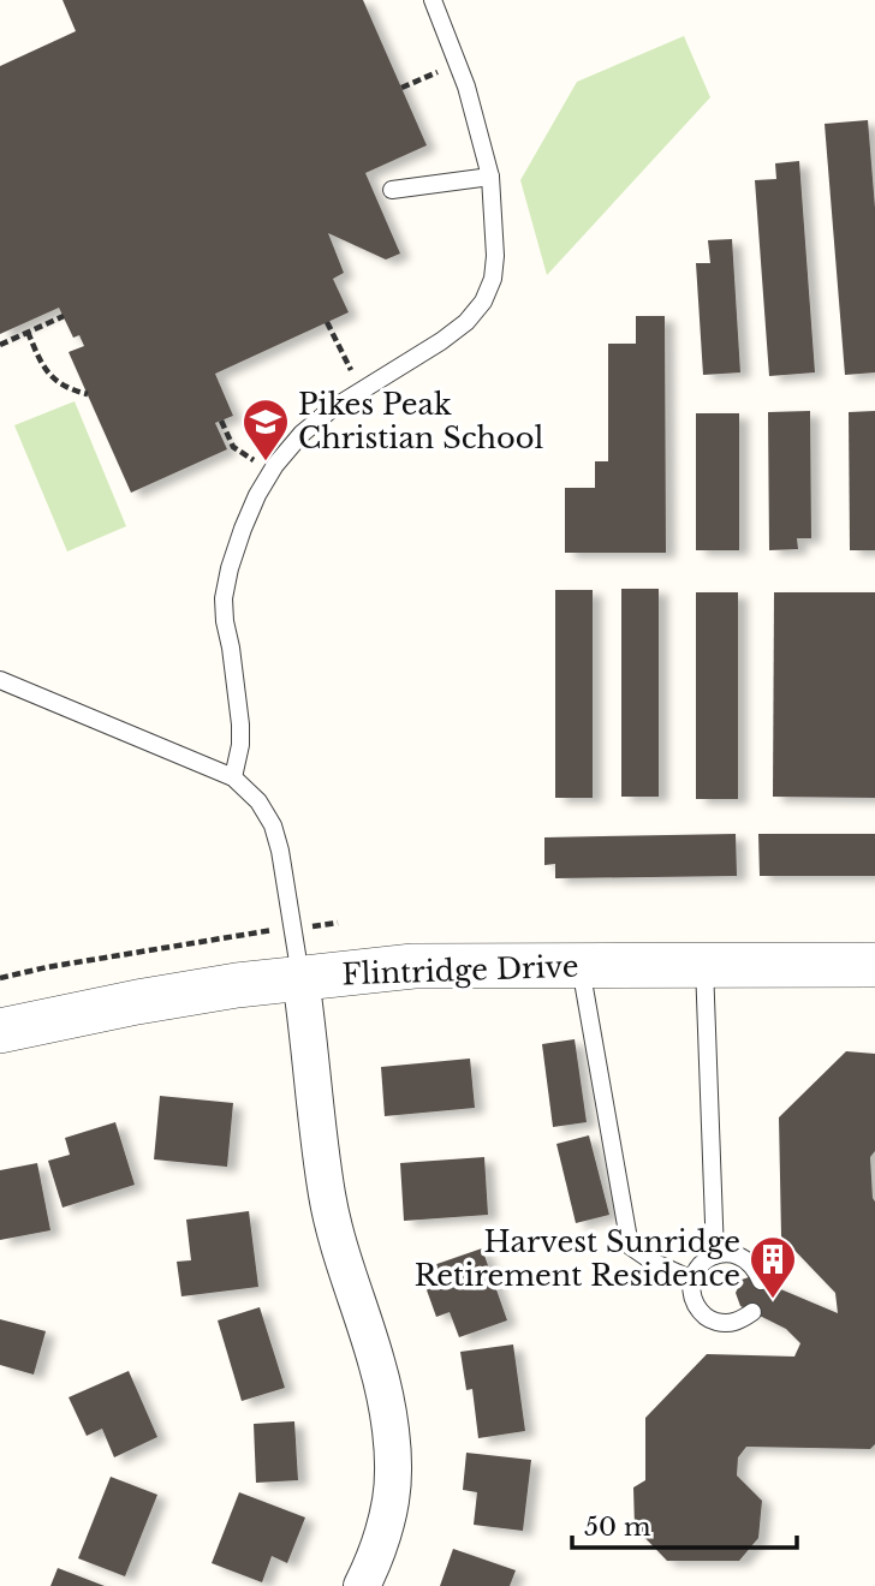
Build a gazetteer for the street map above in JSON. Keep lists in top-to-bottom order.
{
  "streets": {
    "street": ["Flintridge Drive"]
  },
  "places": {
    "school or university": ["Pikes Peak Christian School"],
    "building": ["Harvest Sunridge Retirement Residence"]
  },
  "scale_bar": "50 m"
}
